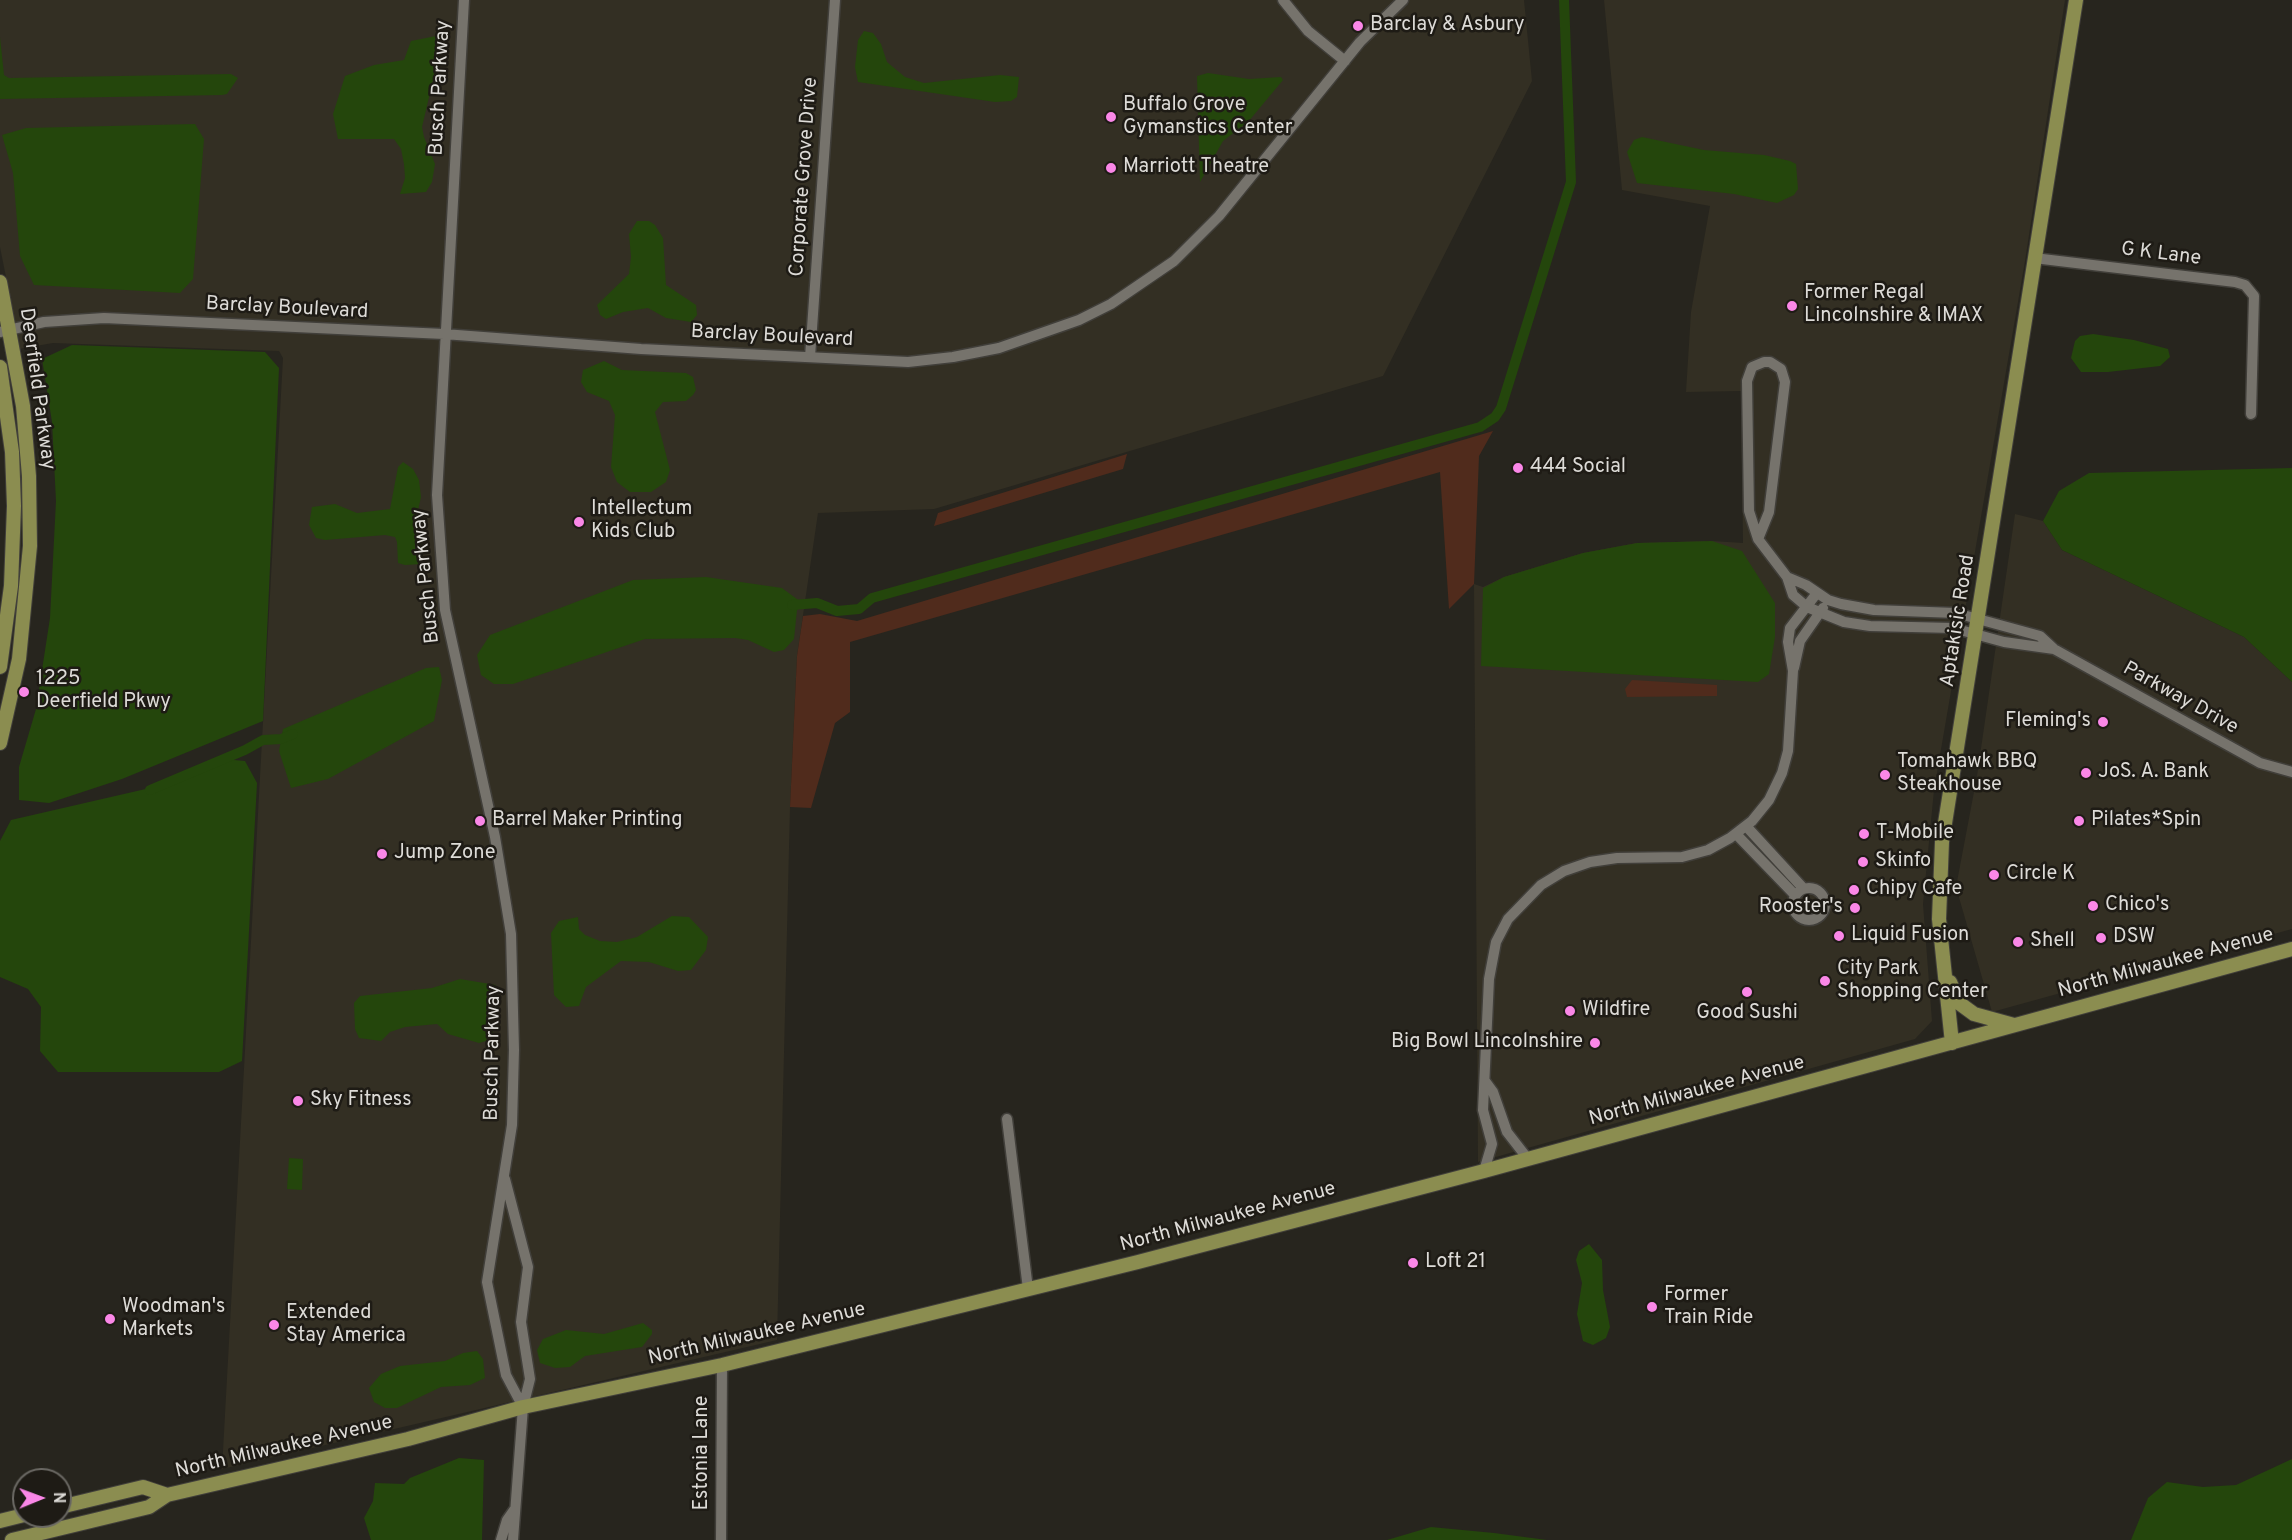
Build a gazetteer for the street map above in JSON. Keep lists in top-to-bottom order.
{
  "streets": {
    "main road": ["Deerfield Parkway", "Aptakisic Road", "North Milwaukee Avenue"],
    "street": [
      "Busch Parkway",
      "Corporate Grove Drive",
      "G K Lane",
      "Barclay Boulevard",
      "Parkway Drive",
      "Estonia Lane"
    ]
  },
  "crossings": [
    ["Busch Parkway", "Barclay Boulevard"],
    ["Busch Parkway", "North Milwaukee Avenue"],
    ["Corporate Grove Drive", "Barclay Boulevard"],
    ["G K Lane", "Aptakisic Road"],
    ["Barclay Boulevard", "Deerfield Parkway"],
    ["Aptakisic Road", "Parkway Drive"],
    ["Aptakisic Road", "North Milwaukee Avenue"],
    ["North Milwaukee Avenue", "Estonia Lane"]
  ],
  "places": [
    "Barclay & Asbury",
    "Buffalo Grove Gymanstics Center",
    "Marriott Theatre",
    "Former Regal Lincolnshire & IMAX",
    "444 Social",
    "Intellectum Kids Club",
    "1225 Deerfield Pkwy",
    "Fleming's",
    "JoS. A. Bank",
    "Tomahawk BBQ Steakhouse",
    "Barrel Maker Printing",
    "Pilates*Spin",
    "T-Mobile",
    "Jump Zone",
    "Skinfo",
    "Circle K",
    "Chipy Cafe",
    "Chico's",
    "Rooster's",
    "Liquid Fusion",
    "DSW",
    "Shell",
    "City Park Shopping Center",
    "Good Sushi",
    "Wildfire",
    "Big Bowl Lincolnshire",
    "Sky Fitness",
    "Loft 21",
    "Former Train Ride",
    "Woodman's Markets",
    "Extended Stay America"
  ],
  "north": "right"
}
